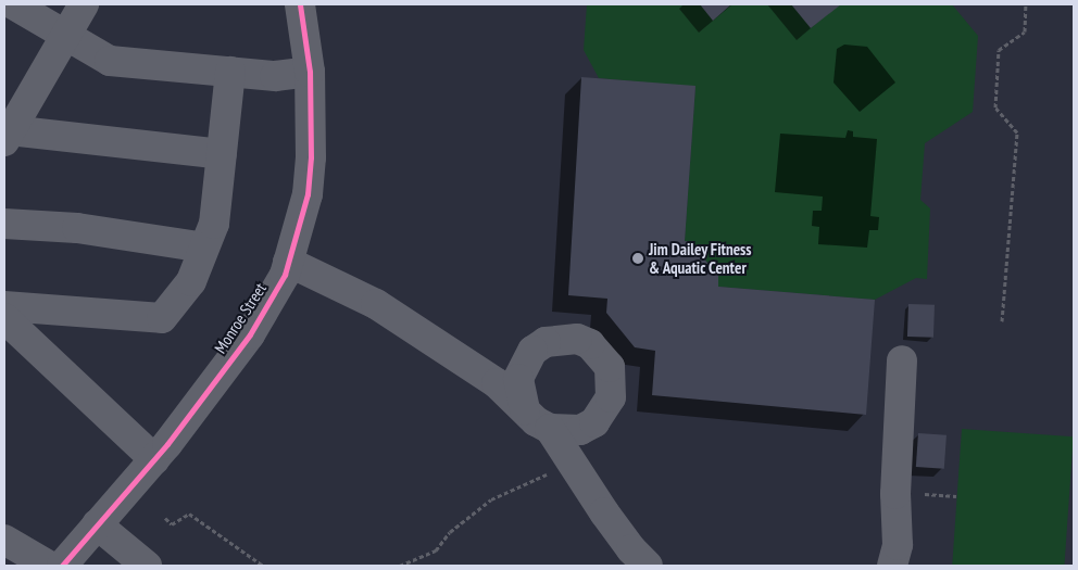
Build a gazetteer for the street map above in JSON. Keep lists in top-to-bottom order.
{
  "streets": {
    "street": ["Monroe Street"]
  },
  "places": ["Jim Dailey Fitness & Aquatic Center"]
}
